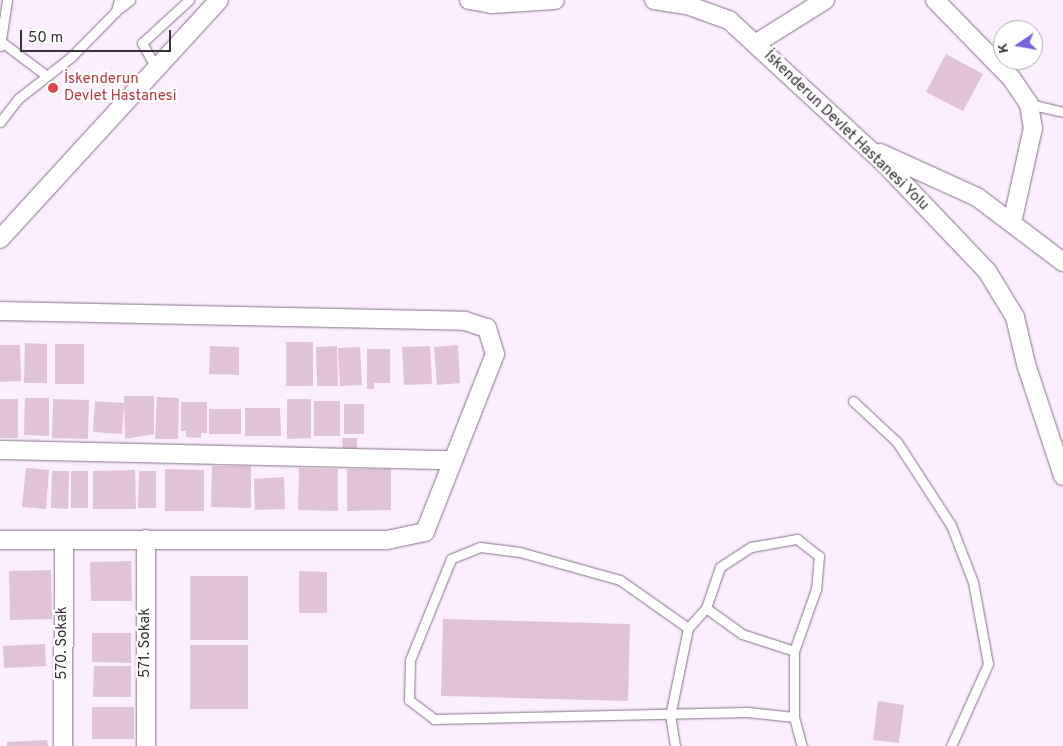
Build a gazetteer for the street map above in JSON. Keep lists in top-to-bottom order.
{
  "streets": {
    "street": ["İskenderun Devlet Hastanesi Yolu", "570. Sokak", "571. Sokak"]
  },
  "places": ["İskenderun Devlet Hastanesi"],
  "scale_bar": "50 m",
  "north": "left"
}
